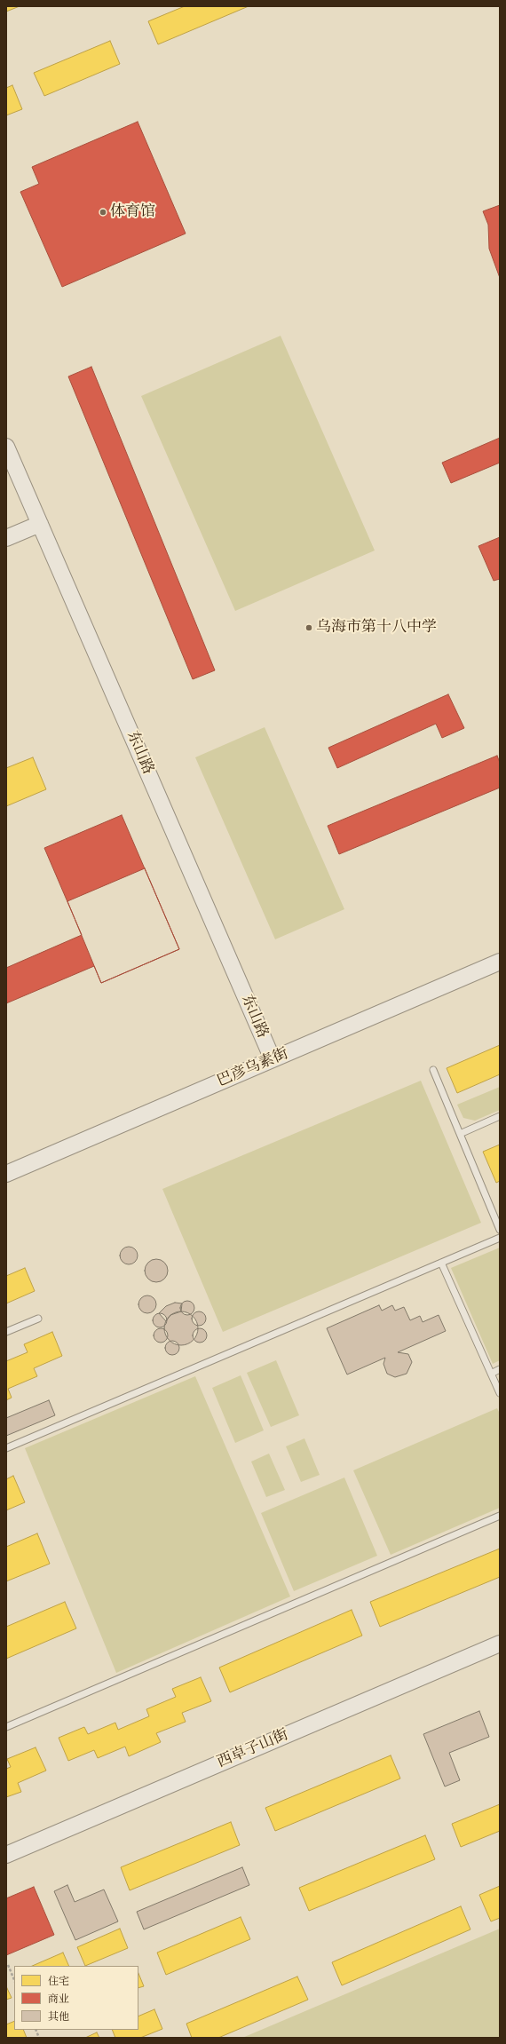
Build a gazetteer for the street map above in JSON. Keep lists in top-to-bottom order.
{
  "streets": {
    "street": ["东山路", "巴彦乌素街", "西卓子山街"]
  },
  "crossings": [
    ["东山路", "巴彦乌素街"]
  ],
  "places": ["体育馆", "乌海市第十八中学"],
  "legend": ["住宅", "商业", "其他"]
}
